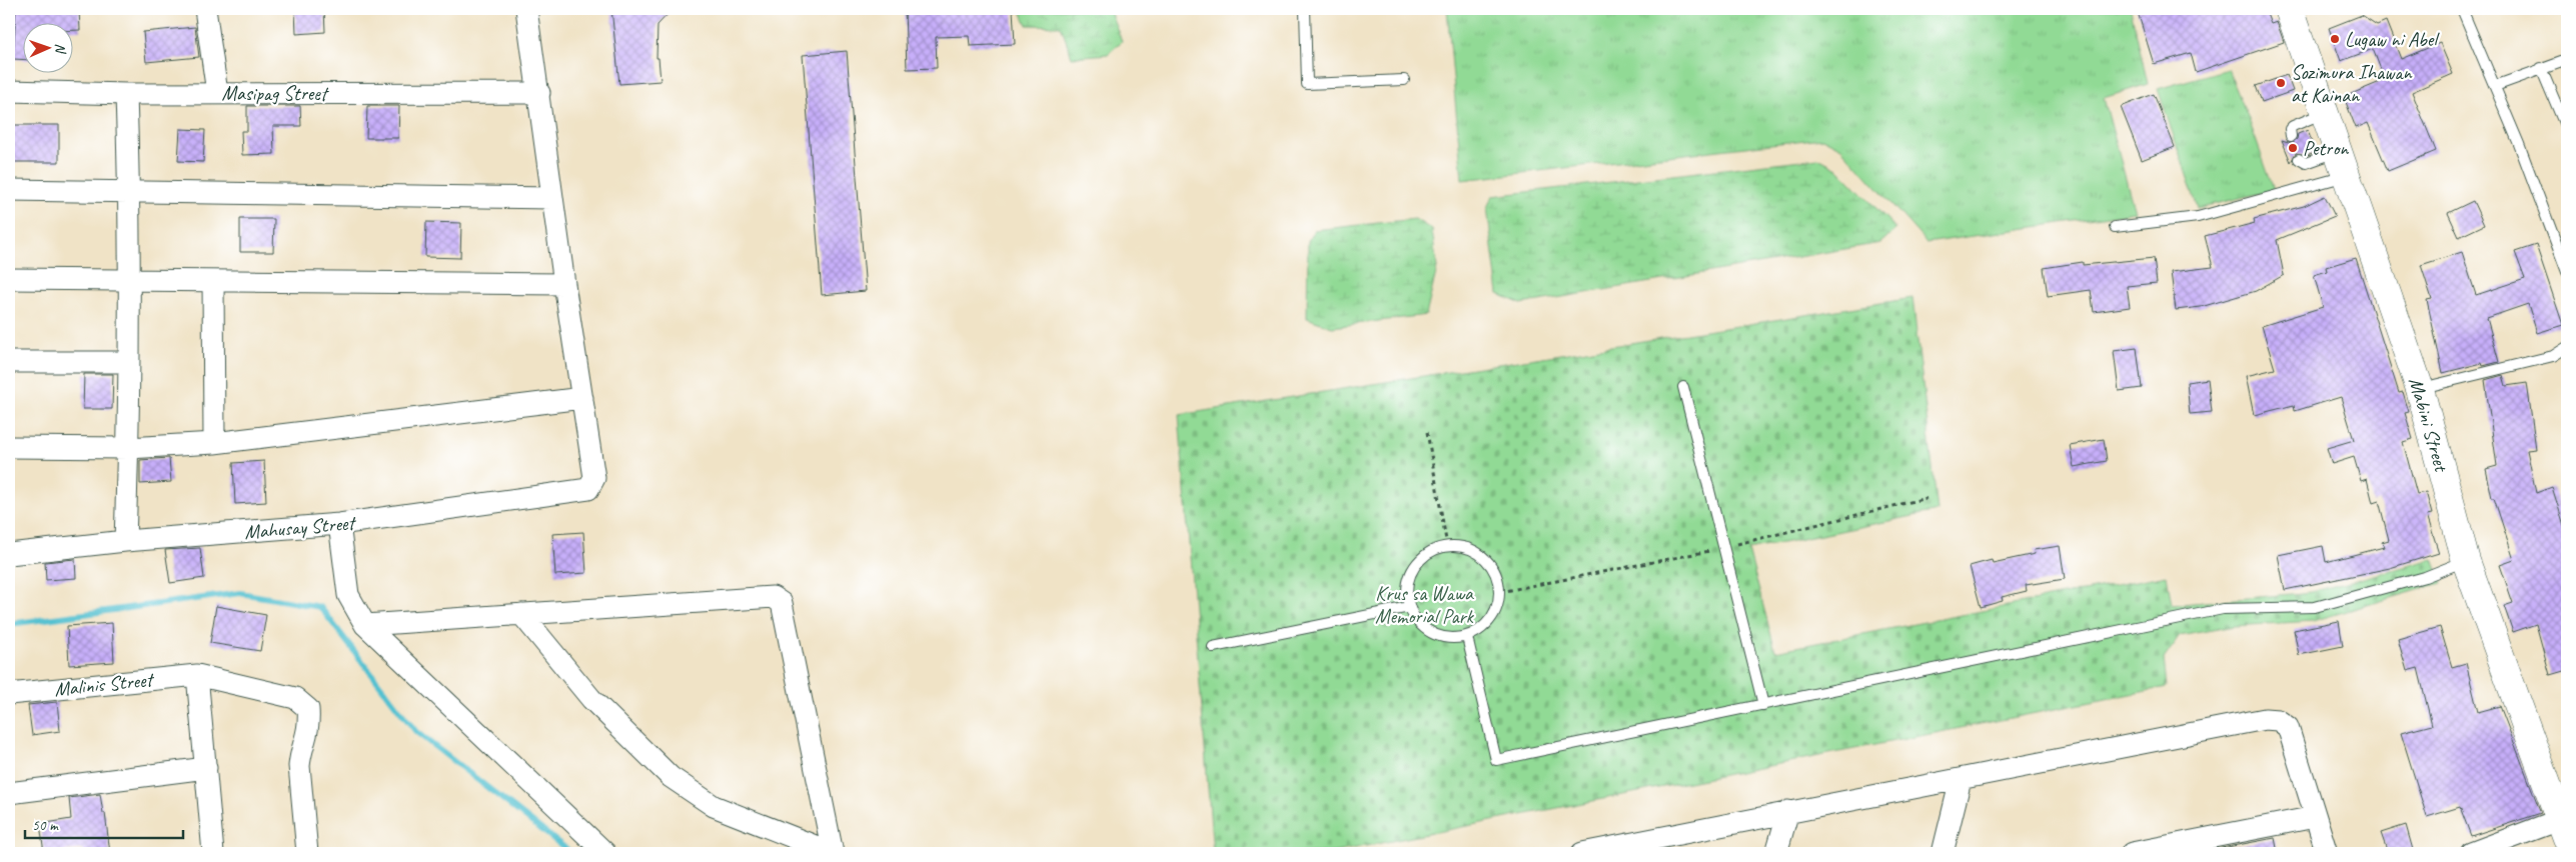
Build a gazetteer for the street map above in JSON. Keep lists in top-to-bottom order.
{
  "streets": {
    "main road": ["Mabini Street"],
    "street": ["Masipag Street", "Mahusay Street", "Malinis Street"]
  },
  "parks": ["Krus sa Wawa Memorial Park"],
  "places": ["Lugaw ni Abel", "Sozimura Ihawan at Kainan", "Petron"],
  "scale_bar": "50 m",
  "north": "right"
}
